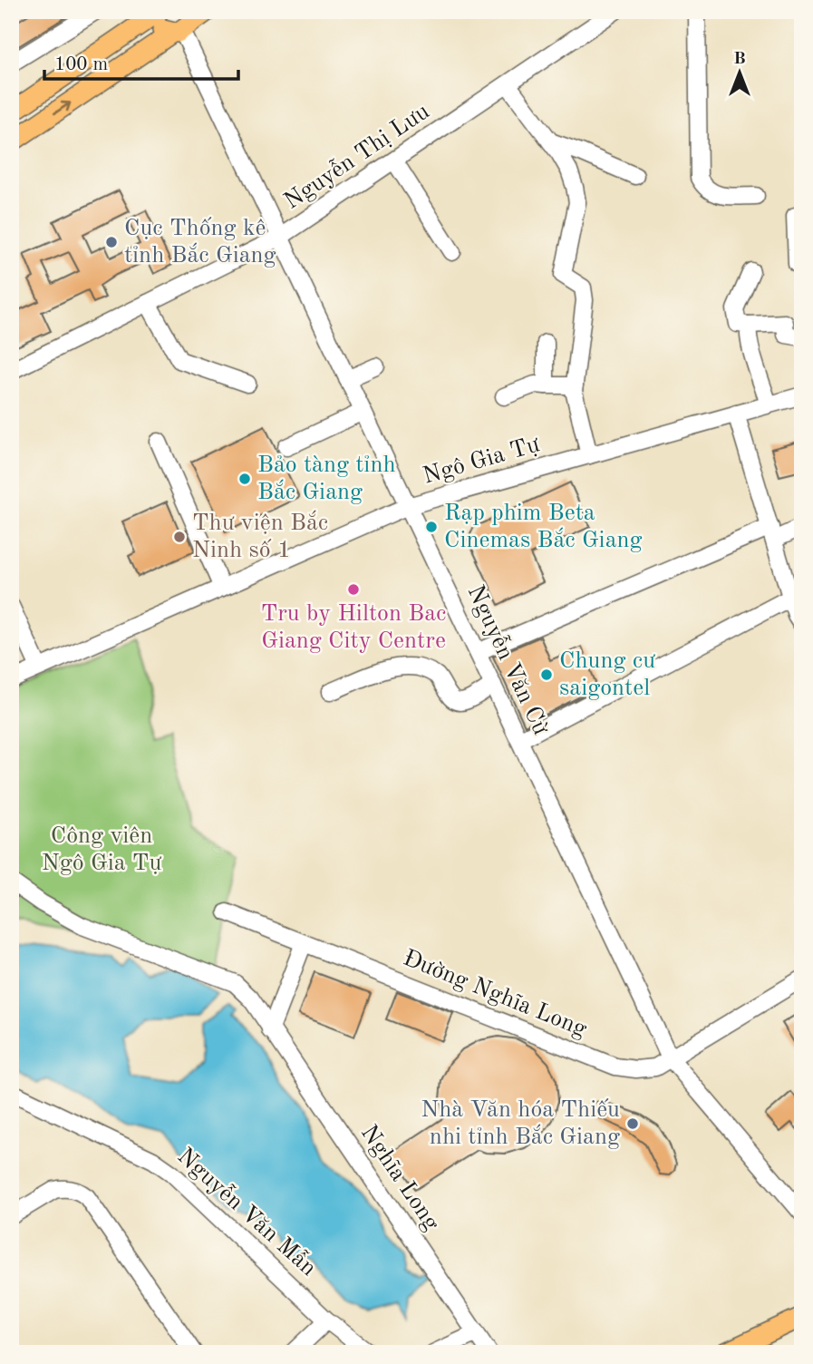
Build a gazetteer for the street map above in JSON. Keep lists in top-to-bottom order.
{
  "streets": {
    "street": [
      "Nguyễn Thị Lưu",
      "Ngô Gia Tự",
      "Nguyễn Văn Cừ",
      "Đường Nghĩa Long",
      "Nghĩa Long",
      "Nguyễn Văn Mẫn"
    ]
  },
  "crossings": [
    ["Nguyễn Thị Lưu", "Nguyễn Văn Cừ"],
    ["Ngô Gia Tự", "Nguyễn Văn Cừ"],
    ["Nguyễn Văn Cừ", "Đường Nghĩa Long"]
  ],
  "parks": ["Công viên Ngô Gia Tự"],
  "places": [
    "Cục Thống kê tỉnh Bắc Giang",
    "Bảo tàng tỉnh Bắc Giang",
    "Rạp phim Beta Cinemas Bắc Giang",
    "Thư viện Bắc Ninh số 1",
    "Tru by Hilton Bac Giang City Centre",
    "Chung cư saigontel",
    "Nhà Văn hóa Thiếu nhi tỉnh Bắc Giang"
  ],
  "scale_bar": "100 m",
  "north": "top"
}
